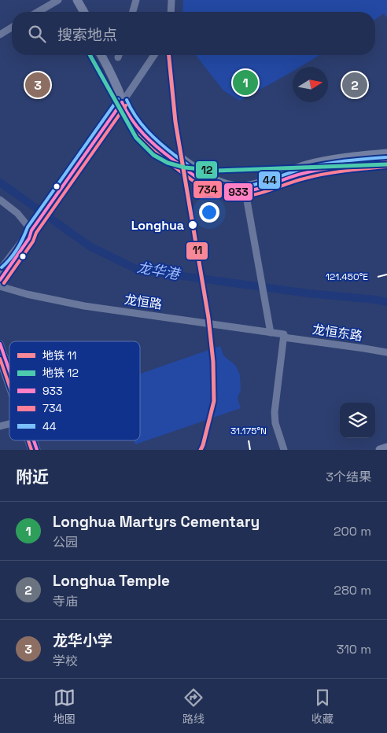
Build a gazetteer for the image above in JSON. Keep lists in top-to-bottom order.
{
  "streets": {
    "street": ["龙恒路", "龙恒东路"]
  },
  "crossings": [
    ["龙恒路", "龙恒东路"]
  ],
  "water": ["龙华港"],
  "places": ["Longhua"],
  "lines": [
    "metro line 11",
    "metro line 12",
    "transit line 44",
    "transit line 933",
    "transit line 734"
  ],
  "legend": [
    "地铁 11",
    "地铁 12",
    "933",
    "734",
    "44"
  ],
  "north": "right",
  "page": {
    "search": "搜索地点",
    "pins": ["1", "2", "3"],
    "heading": ["附近", "3个结果"],
    "list": [
      {
        "mark": "1",
        "name": "Longhua Martyrs Cementary",
        "note": "公园",
        "value": "200 m"
      },
      {
        "mark": "2",
        "name": "Longhua Temple",
        "note": "寺庙",
        "value": "280 m"
      },
      {
        "mark": "3",
        "name": "龙华小学",
        "note": "学校",
        "value": "310 m"
      }
    ],
    "nav": ["地图", "路线", "收藏"]
  },
  "coordinates": ["121.450°E", "31.175°N"]
}
